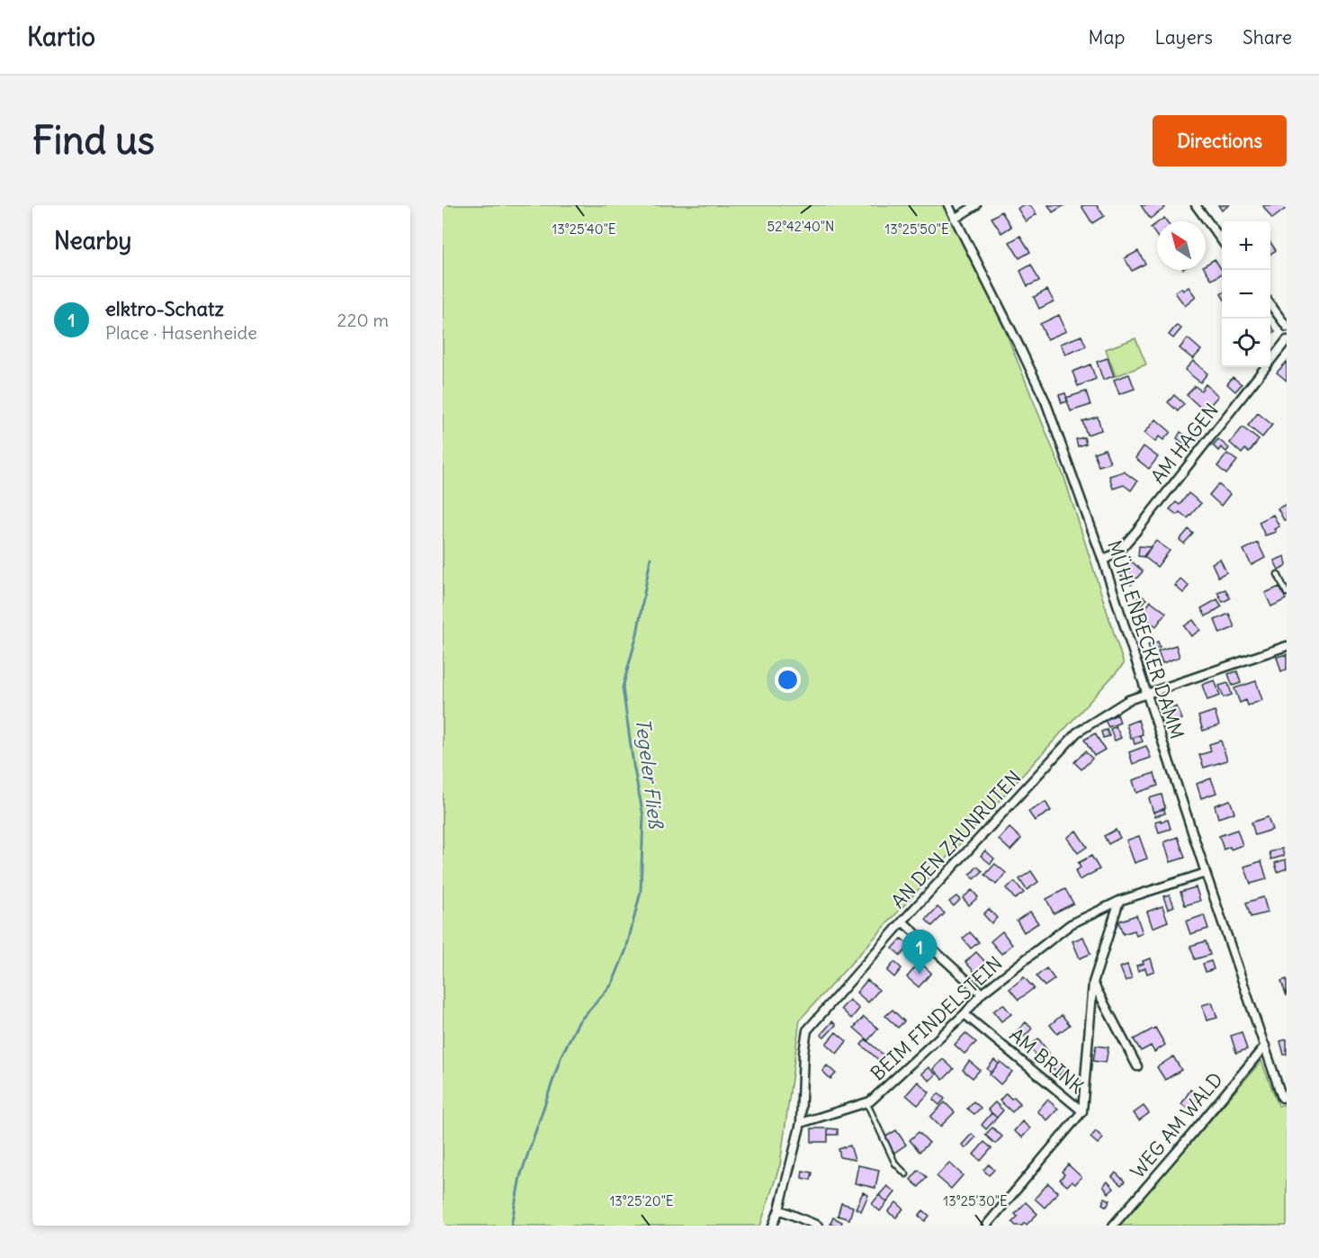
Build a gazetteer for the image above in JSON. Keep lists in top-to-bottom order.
{
  "streets": {
    "street": [
      "AM HAGEN",
      "MÜHLENBECKER DAMM",
      "AN DEN ZAUNRUTEN",
      "BEIM FINDELSTEIN",
      "AM BRINK",
      "WEG AM WALD"
    ]
  },
  "crossings": [
    ["AM HAGEN", "MÜHLENBECKER DAMM"],
    ["MÜHLENBECKER DAMM", "AN DEN ZAUNRUTEN"],
    ["MÜHLENBECKER DAMM", "BEIM FINDELSTEIN"],
    ["MÜHLENBECKER DAMM", "WEG AM WALD"],
    ["AN DEN ZAUNRUTEN", "BEIM FINDELSTEIN"],
    ["BEIM FINDELSTEIN", "AM BRINK"]
  ],
  "water": ["Tegeler Fließ"],
  "north": "top left",
  "page": {
    "header": "Kartio",
    "nav": ["Map", "Layers", "Share"],
    "buttons": "Directions",
    "title": "Find us",
    "heading": "Nearby",
    "map_buttons": ["+", "−"],
    "list": [
      {
        "mark": "1",
        "name": "elktro-Schatz",
        "note": "Place · Hasenheide",
        "value": "220 m"
      }
    ],
    "pins": "1"
  },
  "coordinates": [
    "52°42'40\"N",
    "13°25'40\"E",
    "13°25'50\"E",
    "13°25'20\"E",
    "13°25'30\"E"
  ]
}
